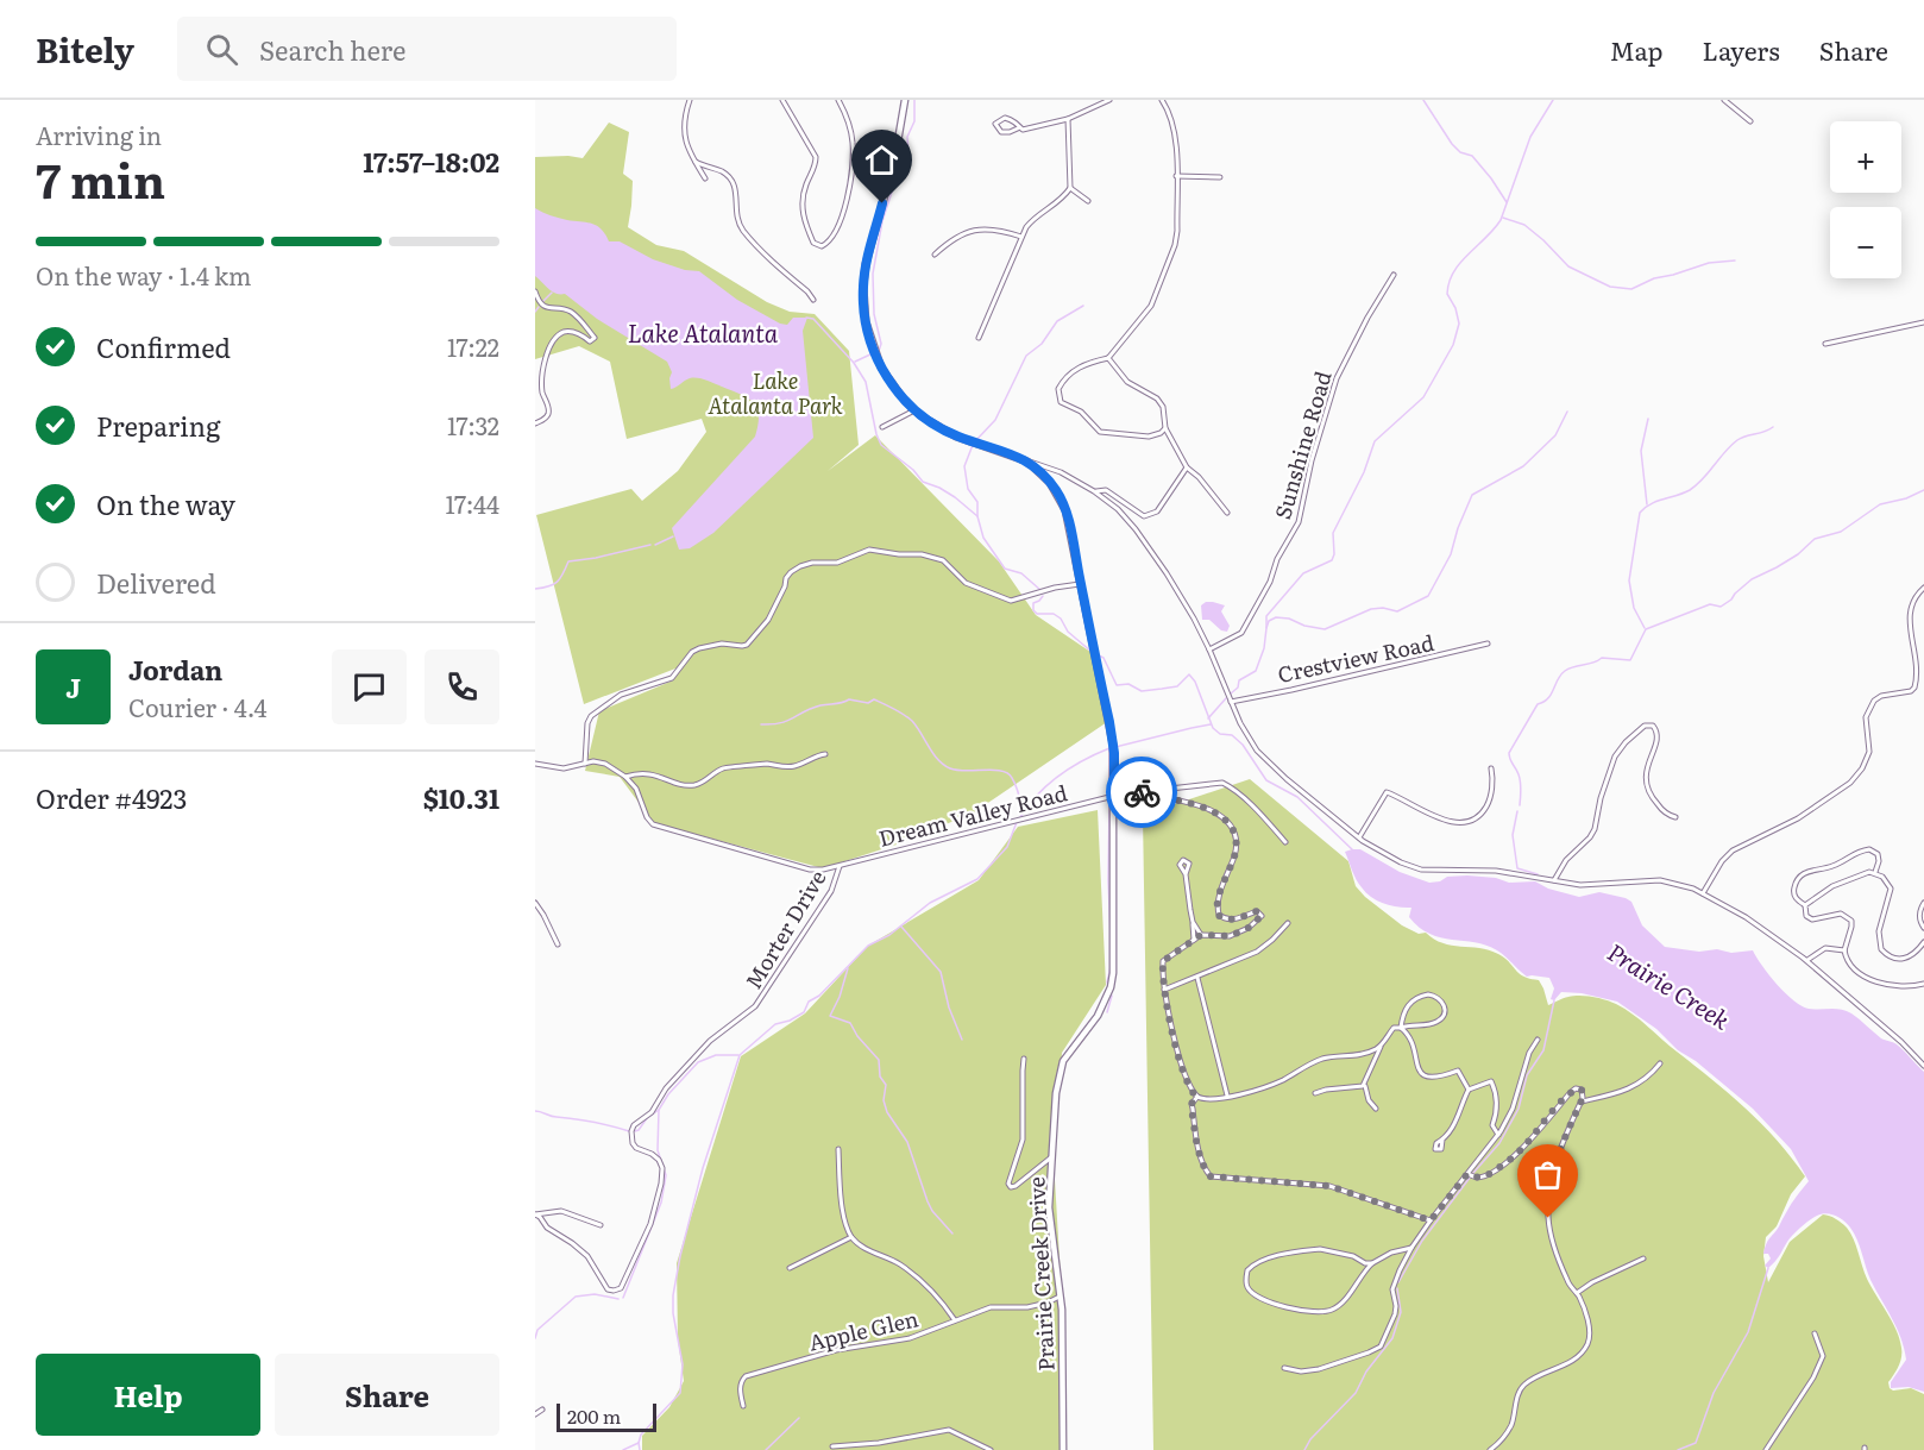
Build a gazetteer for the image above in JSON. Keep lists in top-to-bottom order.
{
  "streets": {
    "main road": ["Prairie Creek Drive"],
    "street": [
      "Sunshine Road",
      "Crestview Road",
      "Dream Valley Road",
      "Morter Drive",
      "Apple Glen"
    ]
  },
  "crossings": [
    ["Dream Valley Road", "Morter Drive"],
    ["Prairie Creek Drive", "Apple Glen"]
  ],
  "water": ["Lake Atalanta", "Prairie Creek"],
  "parks": ["Lake Atalanta Park"],
  "scale_bar": "200 m",
  "page": {
    "header": "Bitely",
    "search": "Search here",
    "nav": ["Map", "Layers", "Share"],
    "heading": ["7 min", "Arriving in", "17:57–18:02"],
    "panel": [
      "Jordan",
      "Courier · 4.4",
      "Order #4923",
      "$10.31"
    ],
    "map_buttons": ["+", "−"],
    "bar": "On the way · 1.4 km",
    "list": [
      ["Confirmed", "17:22"],
      ["Preparing", "17:32"],
      ["On the way", "17:44"],
      "Delivered"
    ],
    "round": "J",
    "buttons": ["Help", "Share"],
    "scale": "200 m"
  }
}
